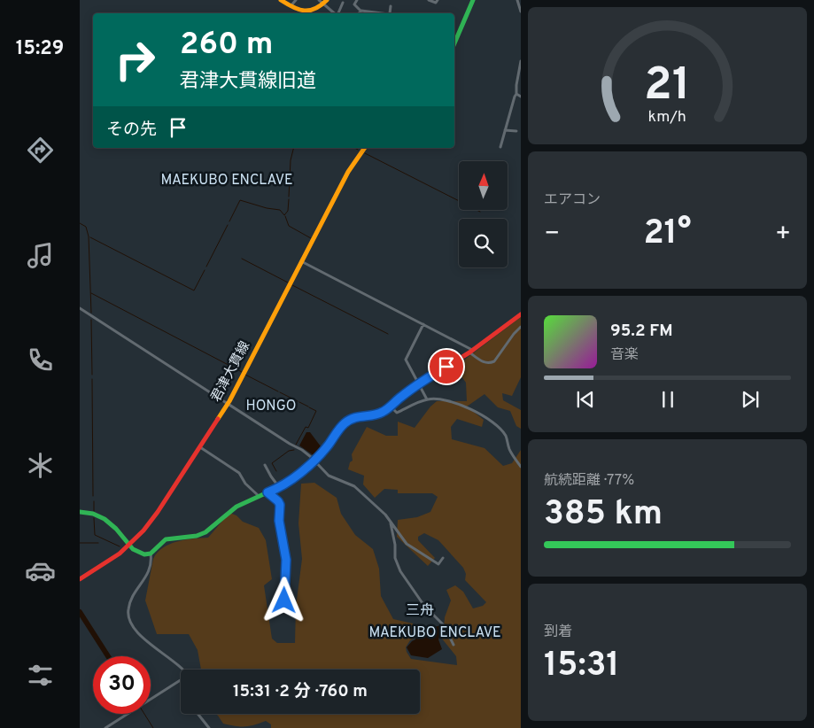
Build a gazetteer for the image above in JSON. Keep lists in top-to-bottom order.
{
  "streets": {
    "main road": ["君津大貫線"]
  },
  "districts": [
    "MAEKUBO ENCLAVE",
    "HONGO",
    "三舟",
    "MAEKUBO ENCLAVE"
  ],
  "north": "top",
  "page": {
    "tabs": "15:29",
    "turn": ["260 m", "君津大貫線旧道"],
    "then": "その先",
    "tile": [
      "エアコン",
      ["航続距離 · 77%", "385 km"],
      ["到着", "15:31"]
    ],
    "heat": ["−", "21°", "+"],
    "song": ["95.2 FM", "音楽"],
    "limit": "30",
    "trip": "15:31 · 2 分 · 760 m",
    "gauge": ["21", "km/h"]
  }
}
